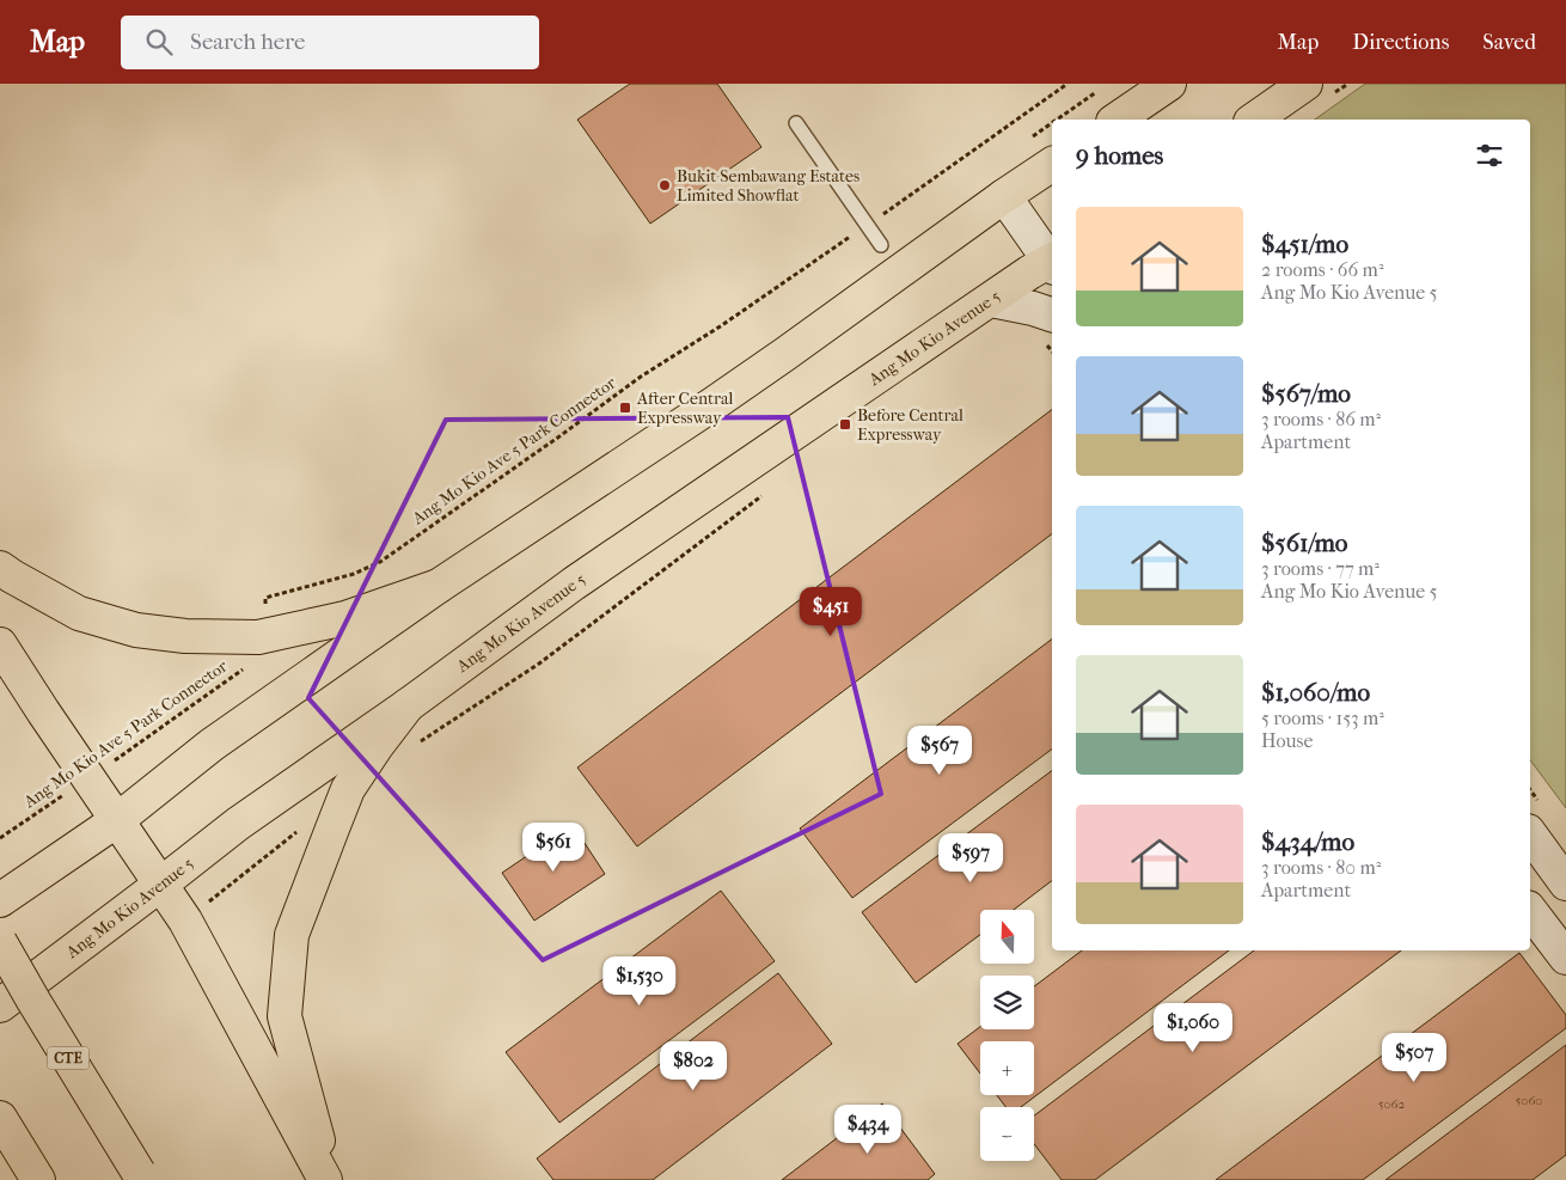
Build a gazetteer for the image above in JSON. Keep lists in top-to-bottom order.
{
  "streets": {
    "main road": ["Ang Mo Kio Avenue 5", "CTE"],
    "path": ["Ang Mo Kio Ave 5 Park Connector"]
  },
  "places": {
    "other": ["Bukit Sembawang Estates Limited Showflat"],
    "transit": ["After Central Expressway", "Before Central Expressway"]
  },
  "house_numbers": ["5060", "5062"],
  "north": "top",
  "page": {
    "header": "Map",
    "search": "Search here",
    "nav": ["Map", "Directions", "Saved"],
    "heading": "9 homes",
    "list": [
      {
        "name": "$451/mo",
        "note": "2 rooms · 66 m² · Ang Mo Kio Avenue 5"
      },
      {
        "name": "$567/mo",
        "note": "3 rooms · 86 m² · Apartment"
      },
      {
        "name": "$561/mo",
        "note": "3 rooms · 77 m² · Ang Mo Kio Avenue 5"
      },
      {
        "name": "$1,060/mo",
        "note": "5 rooms · 153 m² · House"
      },
      {
        "name": "$434/mo",
        "note": "3 rooms · 80 m² · Apartment"
      }
    ],
    "price": [
      "$451",
      "$567",
      "$561",
      "$597",
      "$1,530",
      "$1,060",
      "$507",
      "$802",
      "$434"
    ],
    "map_buttons": ["+", "−"]
  }
}
